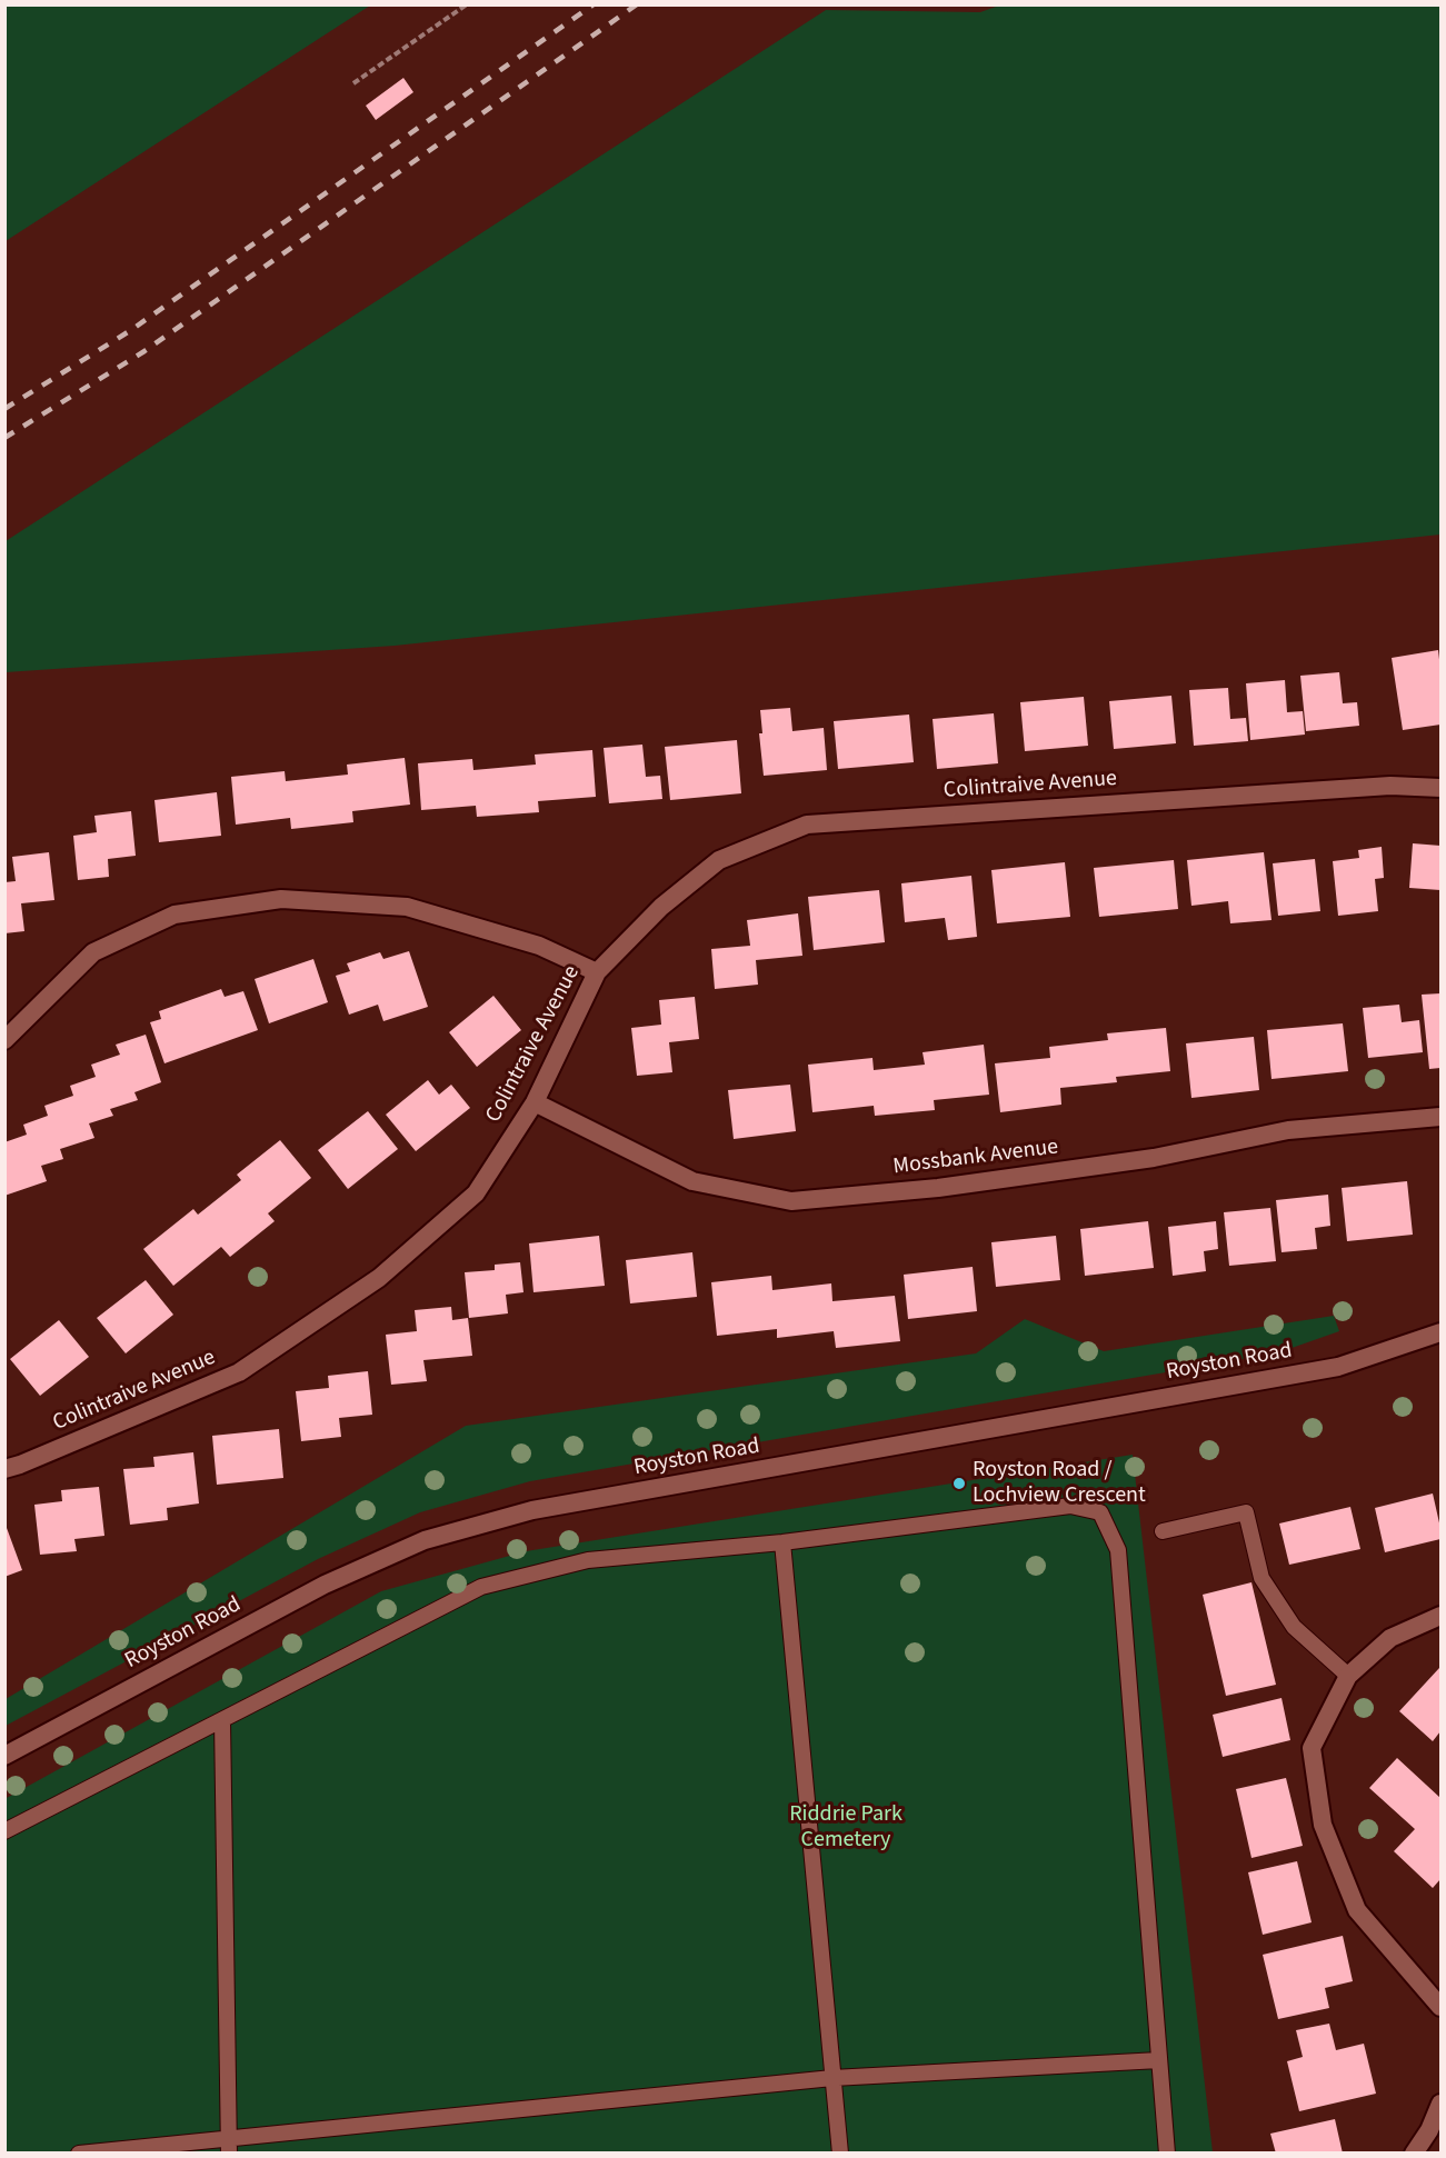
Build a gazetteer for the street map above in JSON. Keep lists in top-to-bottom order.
{
  "streets": {
    "street": ["Colintraive Avenue", "Mossbank Avenue", "Royston Road"]
  },
  "crossings": [
    ["Colintraive Avenue", "Mossbank Avenue"]
  ],
  "parks": ["Riddrie Park Cemetery"],
  "places": ["Royston Road / Lochview Crescent"]
}
